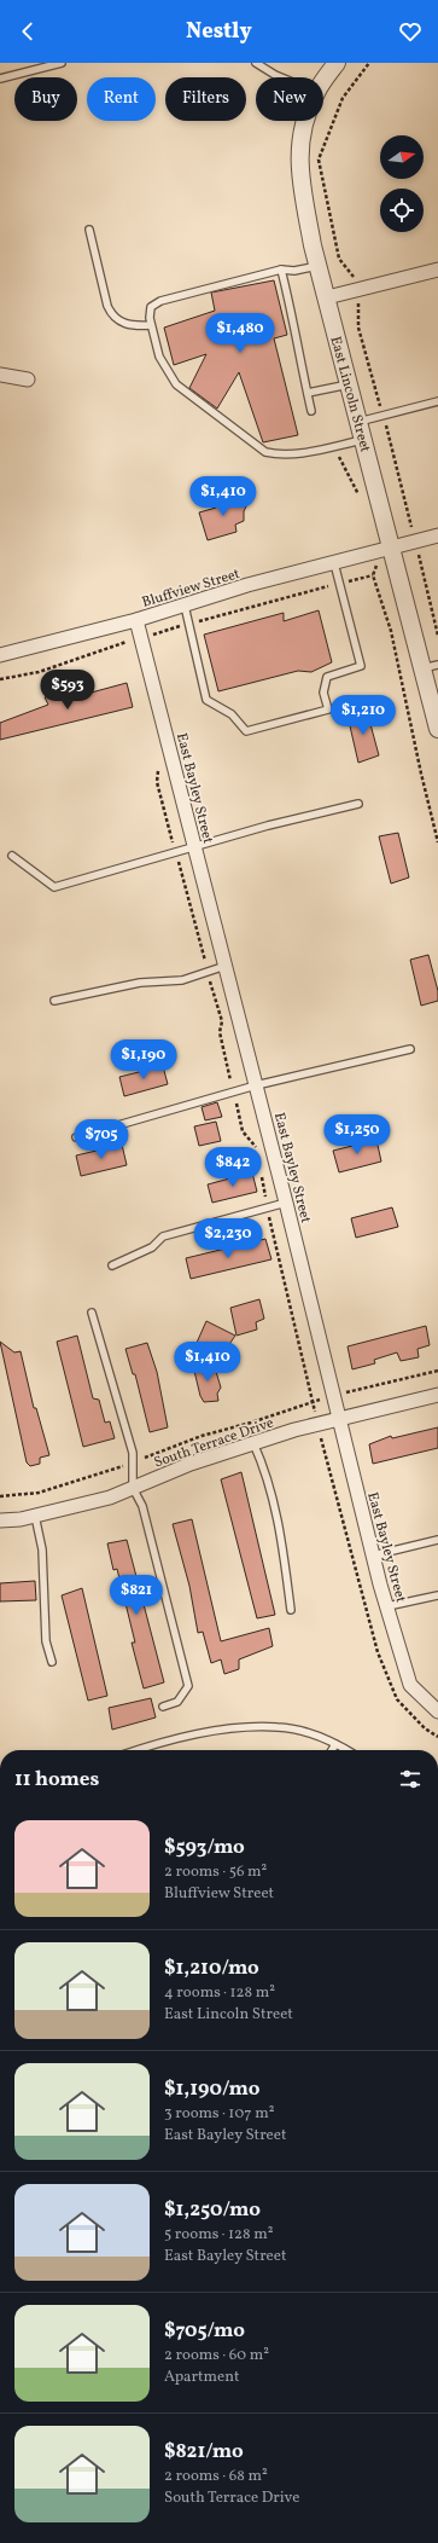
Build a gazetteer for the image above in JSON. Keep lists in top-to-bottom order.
{
  "streets": {
    "street": [
      "East Lincoln Street",
      "Bluffview Street",
      "East Bayley Street",
      "South Terrace Drive"
    ]
  },
  "crossings": [
    ["East Lincoln Street", "Bluffview Street"],
    ["Bluffview Street", "East Bayley Street"],
    ["East Bayley Street", "South Terrace Drive"]
  ],
  "north": "right",
  "page": {
    "header": "Nestly",
    "chip": [
      "Buy",
      "Rent",
      "Filters",
      "New"
    ],
    "price": [
      "$1,480",
      "$1,410",
      "$593",
      "$1,210",
      "$1,190",
      "$1,250",
      "$705",
      "$842",
      "$2,230",
      "$1,410",
      "$821"
    ],
    "heading": "11 homes",
    "list": [
      {
        "name": "$593/mo",
        "note": "2 rooms · 56 m² · Bluffview Street"
      },
      {
        "name": "$1,210/mo",
        "note": "4 rooms · 128 m² · East Lincoln Street"
      },
      {
        "name": "$1,190/mo",
        "note": "3 rooms · 107 m² · East Bayley Street"
      },
      {
        "name": "$1,250/mo",
        "note": "5 rooms · 128 m² · East Bayley Street"
      },
      {
        "name": "$705/mo",
        "note": "2 rooms · 60 m² · Apartment"
      },
      {
        "name": "$821/mo",
        "note": "2 rooms · 68 m² · South Terrace Drive"
      }
    ]
  }
}
